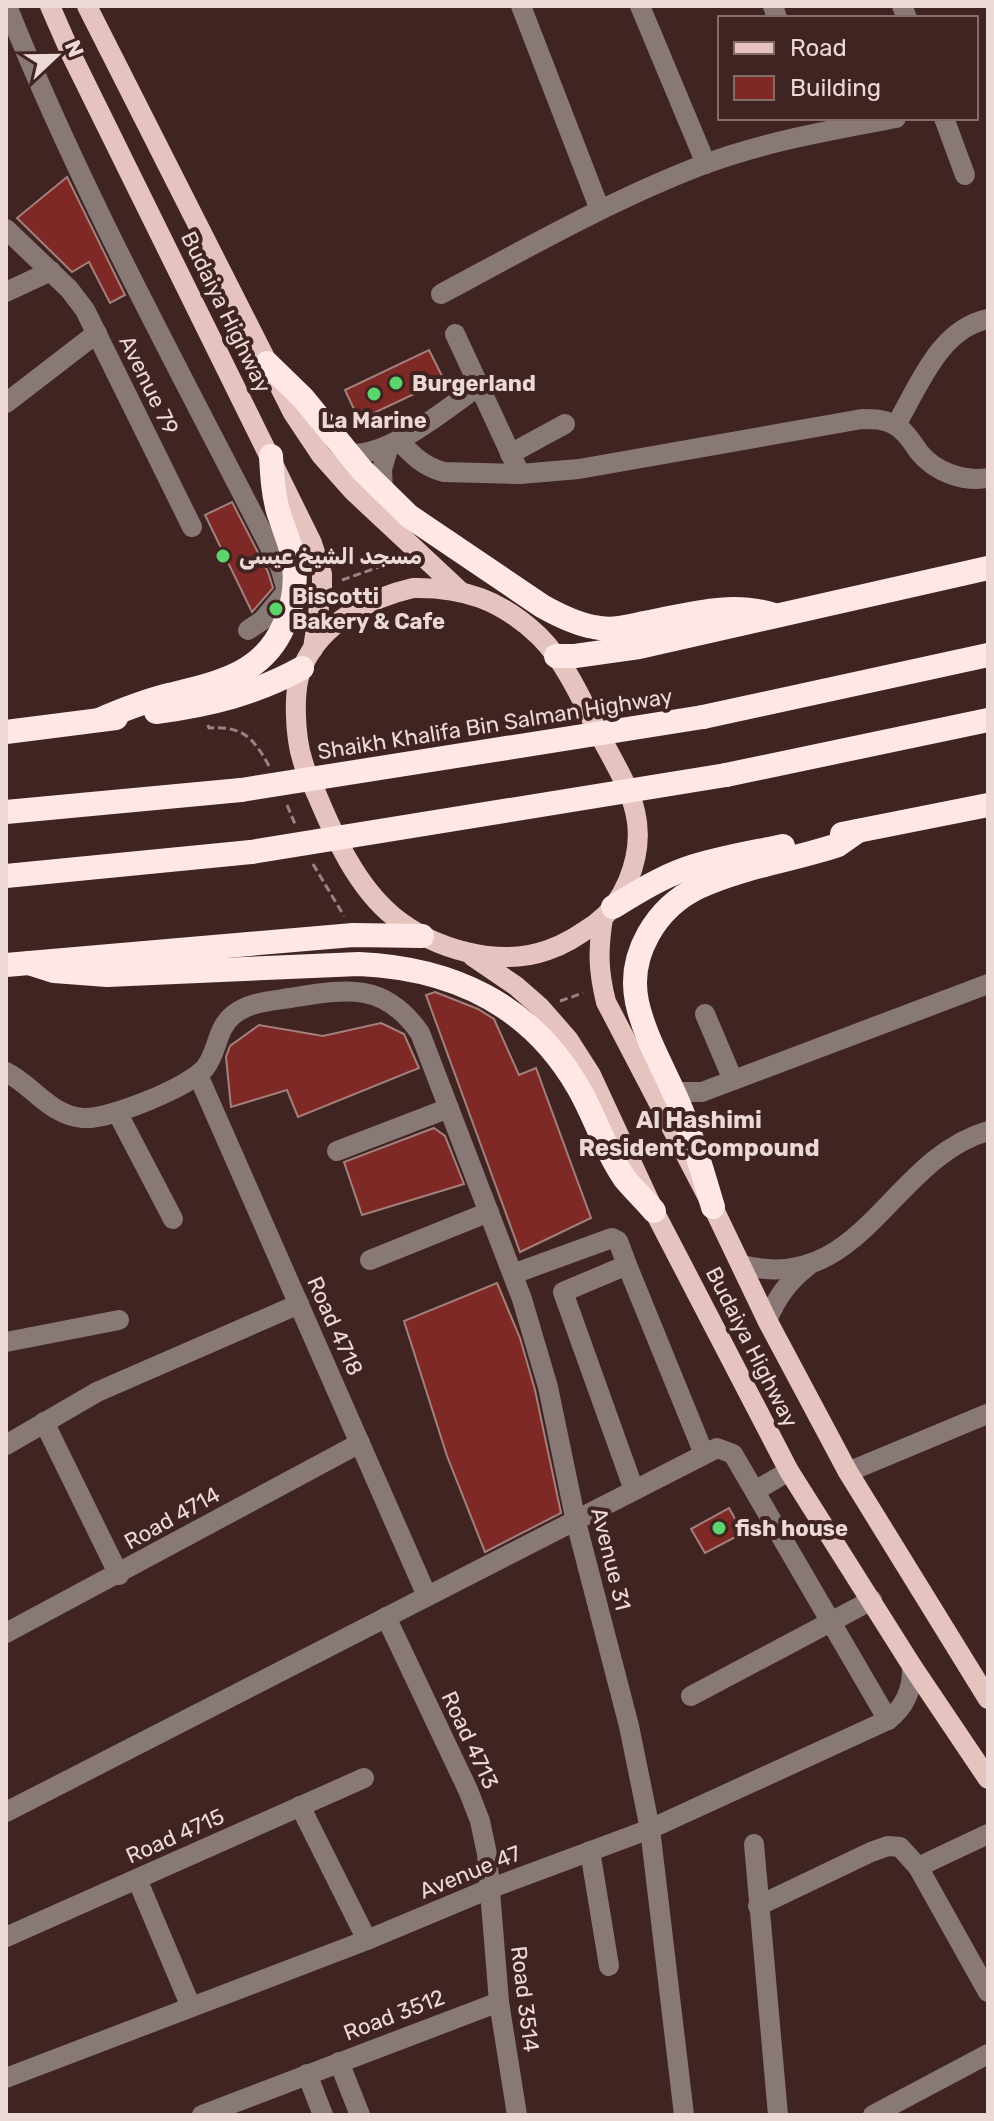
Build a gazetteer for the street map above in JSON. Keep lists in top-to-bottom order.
{
  "streets": {
    "highway": ["Shaikh Khalifa Bin Salman Highway"],
    "main road": ["Budaiya Highway"],
    "street": [
      "Avenue 79",
      "Road 4718",
      "Road 4714",
      "Avenue 31",
      "Road 4713",
      "Road 4715",
      "Avenue 47",
      "Road 3514",
      "Road 3512"
    ]
  },
  "crossings": [
    ["Road 4718", "Road 4714"],
    ["Road 4718", "Avenue 31"],
    ["Avenue 31", "Avenue 47"],
    ["Road 4713", "Avenue 47"],
    ["Road 4713", "Road 3514"],
    ["Avenue 47", "Road 3514"],
    ["Road 3514", "Road 3512"]
  ],
  "districts": ["Al Hashimi Resident Compound"],
  "places": [
    "Burgerland",
    "La Marine",
    "مسجد الشيخ عيسى",
    "Biscotti Bakery & Cafe",
    "fish house"
  ],
  "legend": ["Road", "Building"],
  "north": "right"
}
